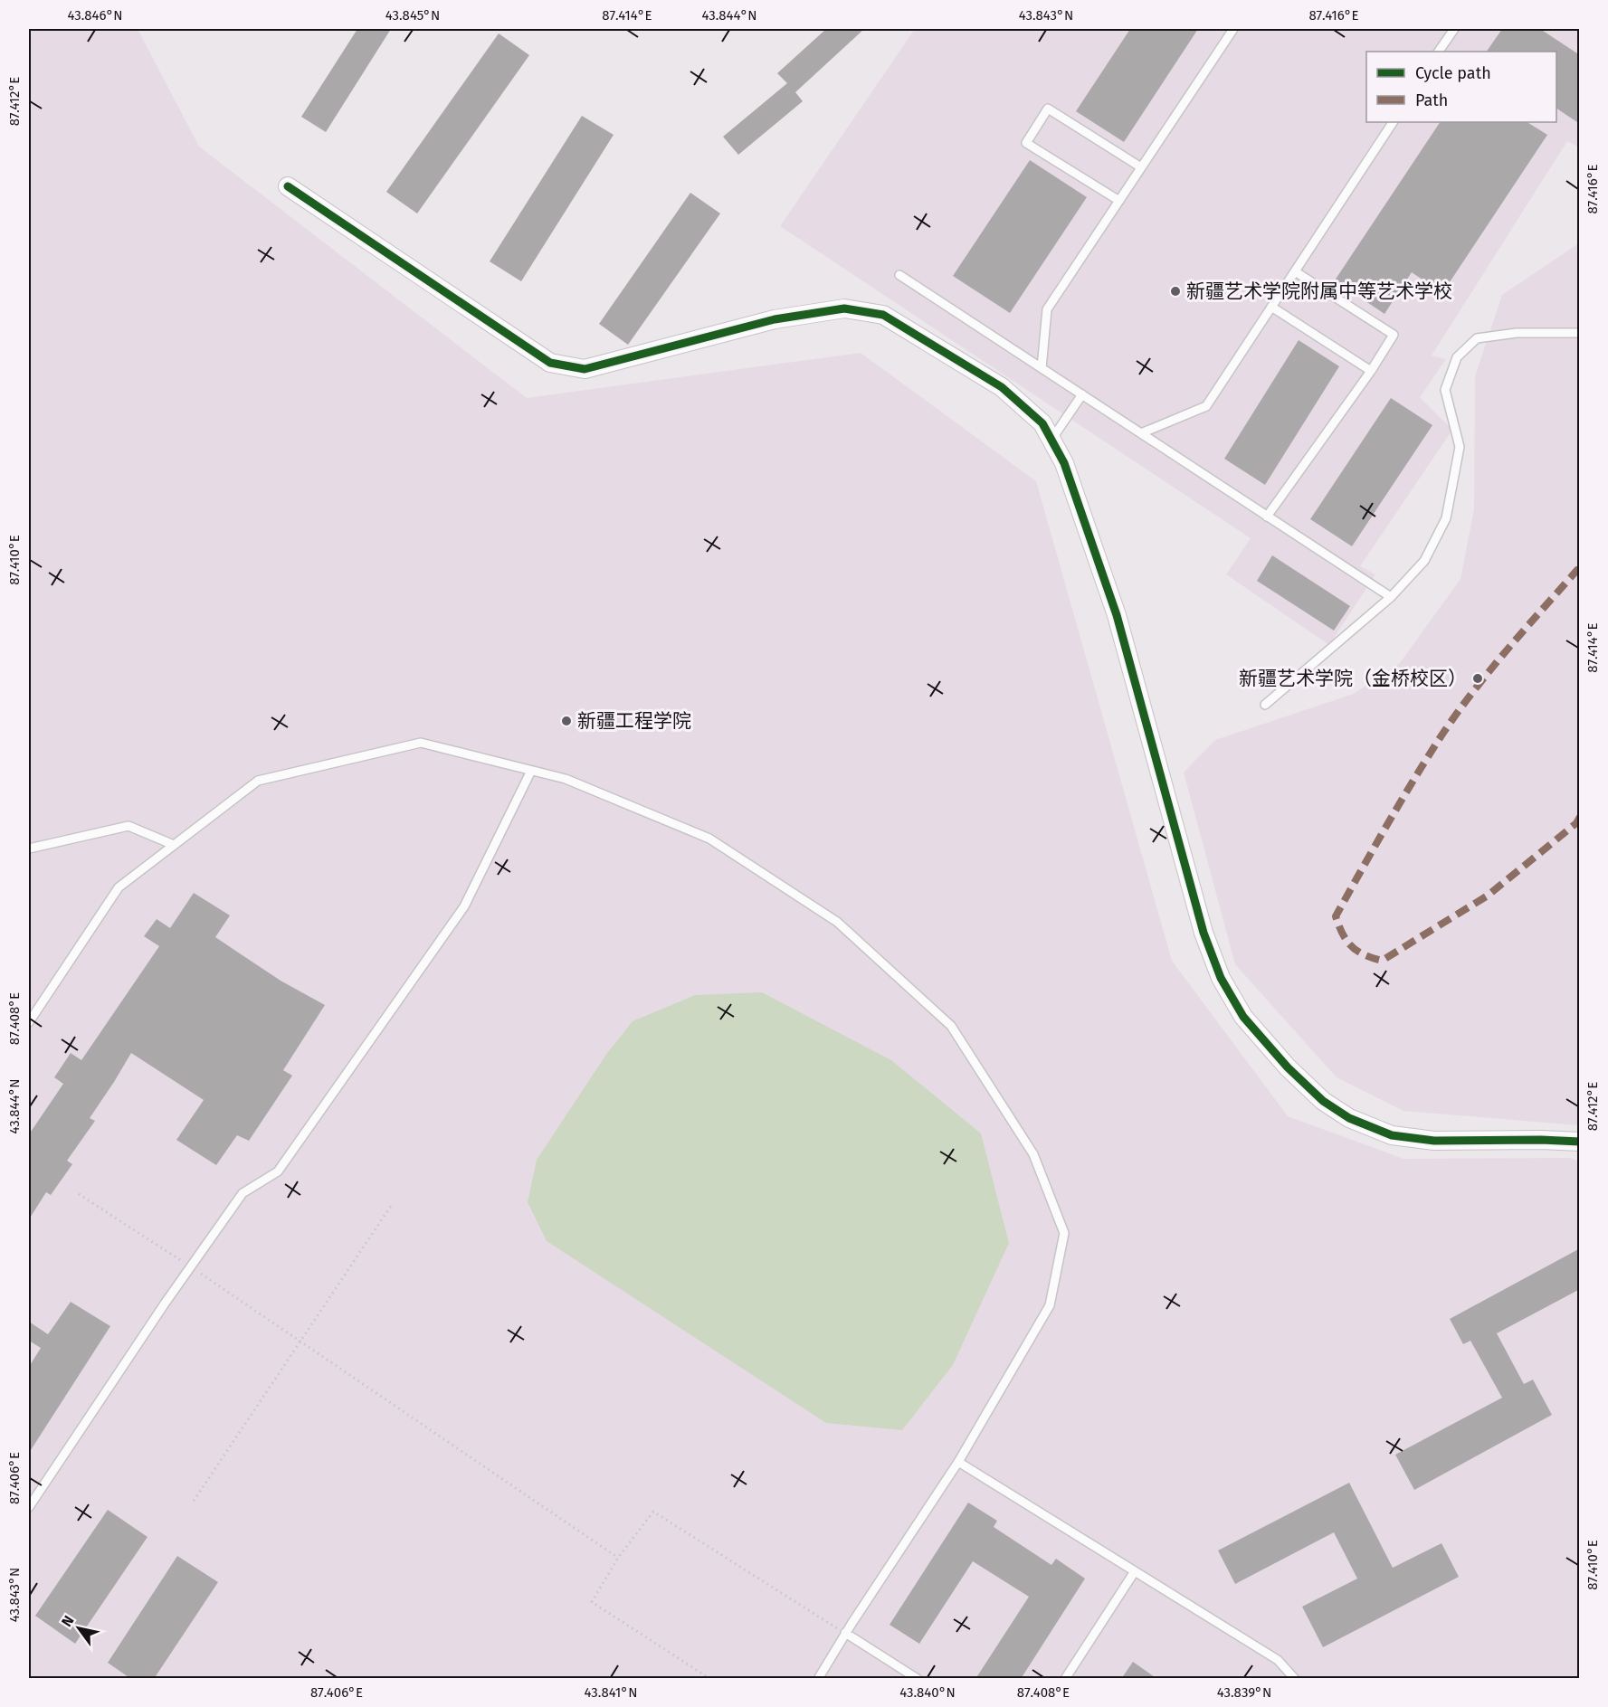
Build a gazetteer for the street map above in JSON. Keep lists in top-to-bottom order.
{
  "places": ["新疆艺术学院附属中等艺术学校", "新疆艺术学院（金桥校区）", "新疆工程学院"],
  "legend": ["Cycle path", "Path"],
  "north": "top left",
  "coordinates": [
    "43.846°N",
    "43.845°N",
    "87.414°E",
    "43.844°N",
    "43.843°N",
    "87.416°E",
    "87.412°E",
    "87.410°E",
    "87.408°E",
    "87.406°E",
    "43.841°N",
    "43.840°N",
    "43.839°N"
  ]
}
